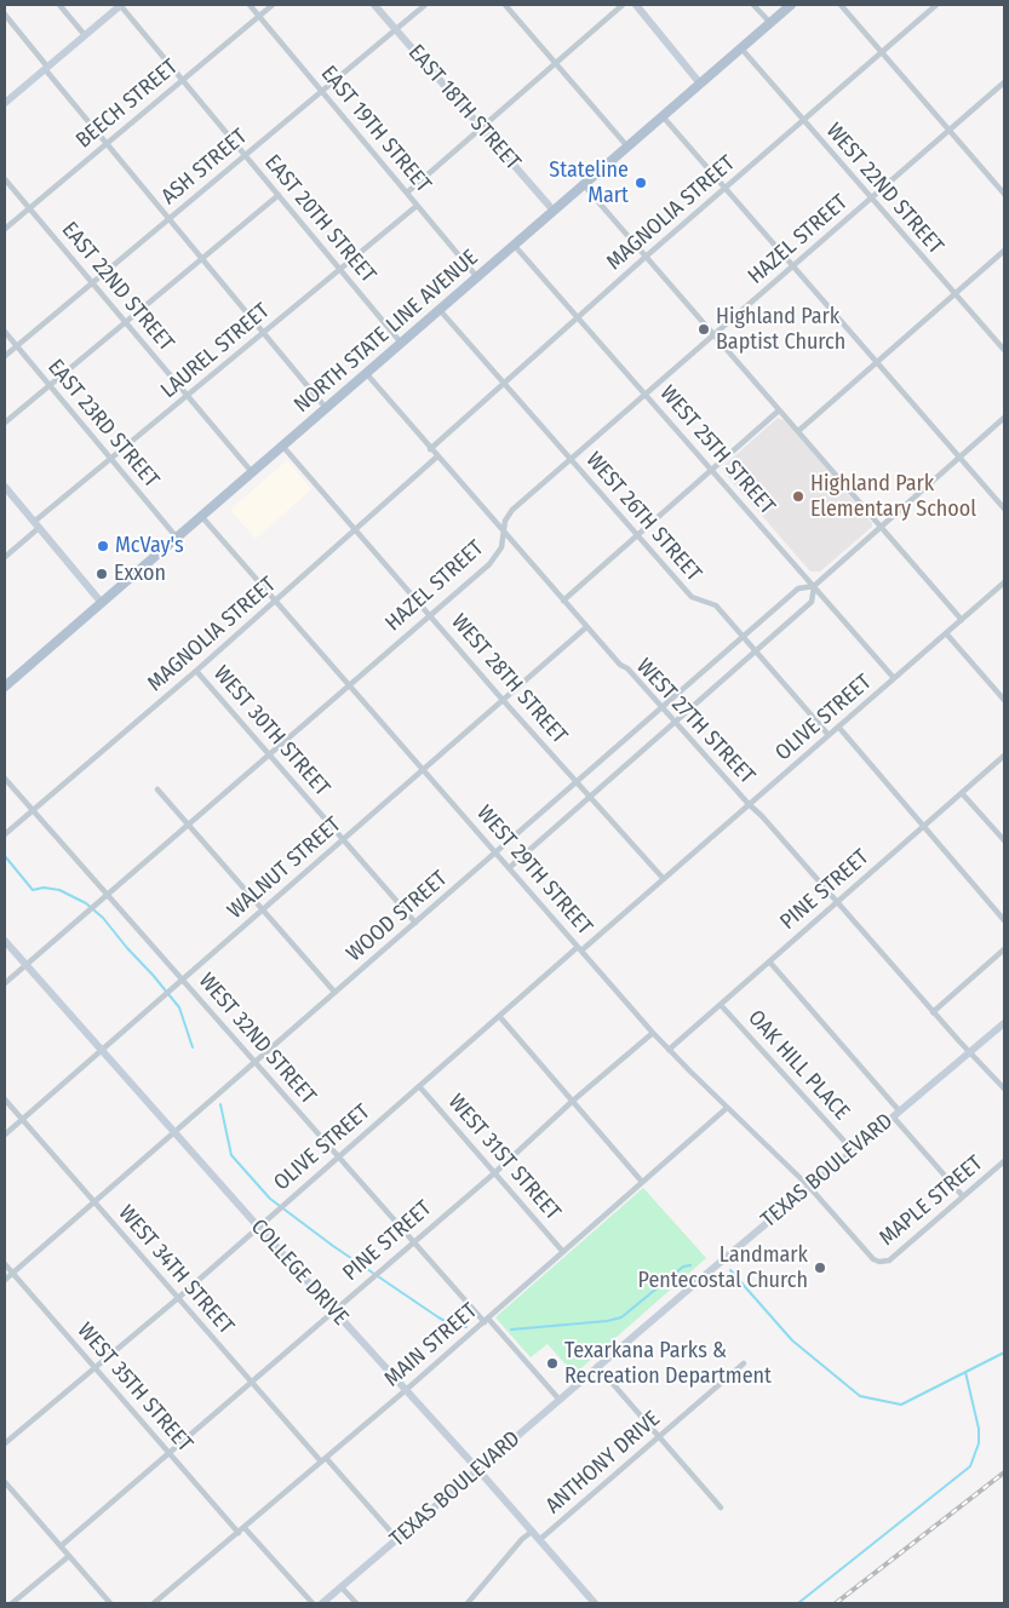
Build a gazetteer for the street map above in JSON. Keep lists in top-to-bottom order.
{
  "streets": {
    "main road": ["NORTH STATE LINE AVENUE"],
    "street": [
      "BEECH STREET",
      "EAST 18TH STREET",
      "EAST 19TH STREET",
      "ASH STREET",
      "WEST 22ND STREET",
      "MAGNOLIA STREET",
      "EAST 20TH STREET",
      "HAZEL STREET",
      "EAST 22ND STREET",
      "LAUREL STREET",
      "EAST 23RD STREET",
      "WEST 25TH STREET",
      "WEST 26TH STREET",
      "WEST 28TH STREET",
      "OLIVE STREET",
      "WEST 27TH STREET",
      "WEST 30TH STREET",
      "WALNUT STREET",
      "WEST 29TH STREET",
      "PINE STREET",
      "WOOD STREET",
      "WEST 32ND STREET",
      "OAK HILL PLACE",
      "WEST 31ST STREET",
      "TEXAS BOULEVARD",
      "MAPLE STREET",
      "WEST 34TH STREET",
      "COLLEGE DRIVE",
      "MAIN STREET",
      "WEST 35TH STREET",
      "ANTHONY DRIVE"
    ]
  },
  "crossings": [
    ["BEECH STREET", "EAST 19TH STREET"],
    ["BEECH STREET", "EAST 20TH STREET"],
    ["BEECH STREET", "EAST 22ND STREET"],
    ["EAST 18TH STREET", "ASH STREET"],
    ["EAST 18TH STREET", "NORTH STATE LINE AVENUE"],
    ["EAST 19TH STREET", "ASH STREET"],
    ["EAST 19TH STREET", "NORTH STATE LINE AVENUE"],
    ["EAST 19TH STREET", "LAUREL STREET"],
    ["ASH STREET", "EAST 20TH STREET"],
    ["ASH STREET", "EAST 22ND STREET"],
    ["ASH STREET", "EAST 23RD STREET"],
    ["WEST 22ND STREET", "MAGNOLIA STREET"],
    ["WEST 22ND STREET", "HAZEL STREET"],
    ["WEST 22ND STREET", "NORTH STATE LINE AVENUE"],
    ["MAGNOLIA STREET", "WEST 25TH STREET"],
    ["MAGNOLIA STREET", "WEST 26TH STREET"],
    ["MAGNOLIA STREET", "WEST 28TH STREET"],
    ["MAGNOLIA STREET", "WEST 27TH STREET"],
    ["MAGNOLIA STREET", "WEST 30TH STREET"],
    ["MAGNOLIA STREET", "WEST 29TH STREET"],
    ["MAGNOLIA STREET", "WEST 32ND STREET"],
    ["EAST 20TH STREET", "NORTH STATE LINE AVENUE"],
    ["EAST 20TH STREET", "LAUREL STREET"],
    ["HAZEL STREET", "WEST 25TH STREET"],
    ["HAZEL STREET", "WEST 26TH STREET"],
    ["HAZEL STREET", "WEST 28TH STREET"],
    ["HAZEL STREET", "WEST 27TH STREET"],
    ["HAZEL STREET", "WEST 30TH STREET"],
    ["HAZEL STREET", "WEST 29TH STREET"],
    ["HAZEL STREET", "WEST 32ND STREET"],
    ["HAZEL STREET", "COLLEGE DRIVE"],
    ["EAST 22ND STREET", "NORTH STATE LINE AVENUE"],
    ["EAST 22ND STREET", "LAUREL STREET"],
    ["NORTH STATE LINE AVENUE", "EAST 23RD STREET"],
    ["NORTH STATE LINE AVENUE", "WEST 25TH STREET"],
    ["NORTH STATE LINE AVENUE", "WEST 26TH STREET"],
    ["NORTH STATE LINE AVENUE", "WEST 28TH STREET"],
    ["NORTH STATE LINE AVENUE", "WEST 27TH STREET"],
    ["NORTH STATE LINE AVENUE", "WEST 29TH STREET"],
    ["LAUREL STREET", "EAST 23RD STREET"],
    ["WEST 25TH STREET", "OLIVE STREET"],
    ["WEST 25TH STREET", "WOOD STREET"],
    ["WEST 26TH STREET", "OLIVE STREET"],
    ["WEST 26TH STREET", "WOOD STREET"],
    ["WEST 28TH STREET", "OLIVE STREET"],
    ["WEST 28TH STREET", "WALNUT STREET"],
    ["WEST 28TH STREET", "WOOD STREET"],
    ["OLIVE STREET", "WEST 27TH STREET"],
    ["OLIVE STREET", "WEST 29TH STREET"],
    ["OLIVE STREET", "WEST 32ND STREET"],
    ["OLIVE STREET", "WEST 31ST STREET"],
    ["OLIVE STREET", "WEST 34TH STREET"],
    ["OLIVE STREET", "COLLEGE DRIVE"],
    ["OLIVE STREET", "WEST 35TH STREET"],
    ["WEST 27TH STREET", "WALNUT STREET"],
    ["WEST 27TH STREET", "PINE STREET"],
    ["WEST 27TH STREET", "WOOD STREET"],
    ["WEST 27TH STREET", "TEXAS BOULEVARD"],
    ["WEST 30TH STREET", "WALNUT STREET"],
    ["WEST 30TH STREET", "WOOD STREET"],
    ["WALNUT STREET", "WEST 29TH STREET"],
    ["WALNUT STREET", "WEST 32ND STREET"],
    ["WALNUT STREET", "WEST 34TH STREET"],
    ["WALNUT STREET", "COLLEGE DRIVE"],
    ["WEST 29TH STREET", "PINE STREET"],
    ["WEST 29TH STREET", "WOOD STREET"],
    ["WEST 29TH STREET", "TEXAS BOULEVARD"],
    ["WEST 29TH STREET", "MAPLE STREET"],
    ["WEST 29TH STREET", "MAIN STREET"],
    ["PINE STREET", "WEST 32ND STREET"],
    ["PINE STREET", "OAK HILL PLACE"],
    ["PINE STREET", "WEST 31ST STREET"],
    ["PINE STREET", "WEST 34TH STREET"],
    ["PINE STREET", "COLLEGE DRIVE"],
    ["PINE STREET", "WEST 35TH STREET"],
    ["WOOD STREET", "WEST 32ND STREET"],
    ["WOOD STREET", "WEST 34TH STREET"],
    ["WOOD STREET", "COLLEGE DRIVE"],
    ["WOOD STREET", "WEST 35TH STREET"],
    ["WEST 32ND STREET", "TEXAS BOULEVARD"],
    ["WEST 32ND STREET", "MAIN STREET"],
    ["OAK HILL PLACE", "TEXAS BOULEVARD"],
    ["WEST 31ST STREET", "MAIN STREET"],
    ["TEXAS BOULEVARD", "WEST 34TH STREET"],
    ["TEXAS BOULEVARD", "COLLEGE DRIVE"],
    ["WEST 34TH STREET", "MAIN STREET"],
    ["COLLEGE DRIVE", "MAIN STREET"],
    ["COLLEGE DRIVE", "ANTHONY DRIVE"],
    ["MAIN STREET", "WEST 35TH STREET"]
  ],
  "places": [
    "Stateline Mart",
    "Highland Park Baptist Church",
    "Highland Park Elementary School",
    "McVay's",
    "Exxon",
    "Landmark Pentecostal Church",
    "Texarkana Parks & Recreation Department"
  ]
}
